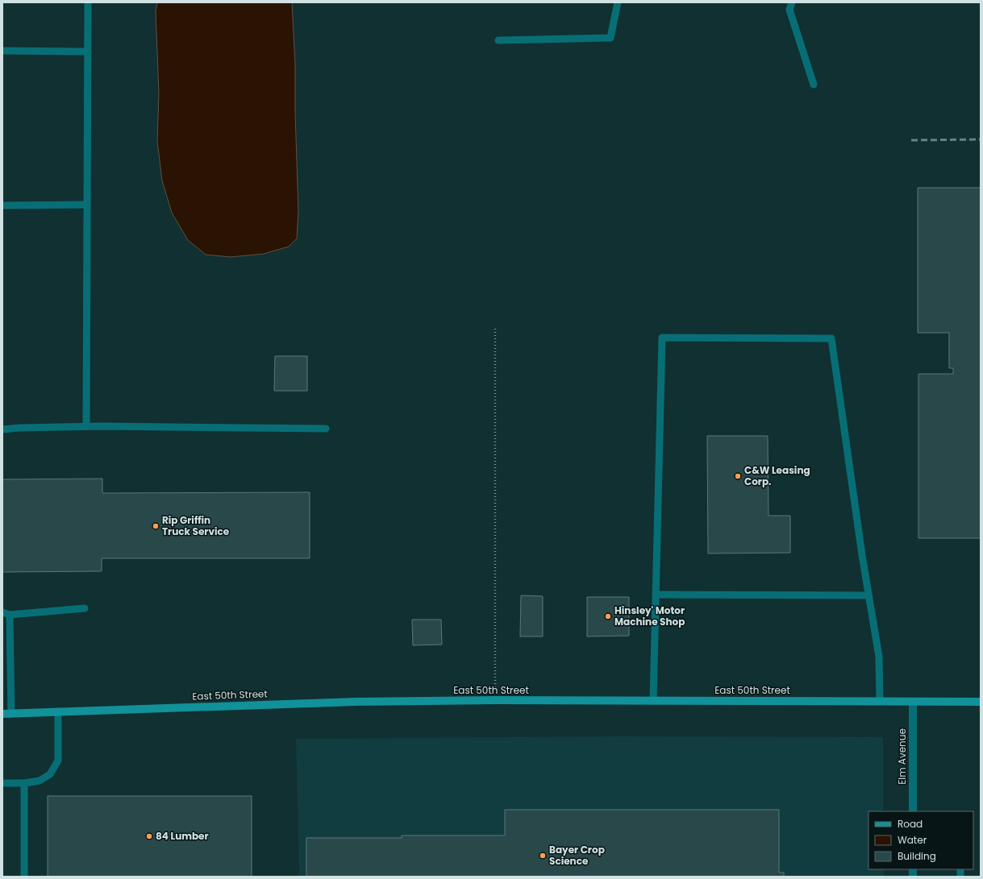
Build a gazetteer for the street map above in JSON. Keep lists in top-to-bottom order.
{
  "streets": {
    "main road": ["East 50th Street"],
    "street": ["Elm Avenue"]
  },
  "crossings": [
    ["East 50th Street", "Elm Avenue"]
  ],
  "places": [
    "C&W Leasing Corp.",
    "Rip Griffin Truck Service",
    "Hinsley' Motor Machine Shop",
    "84 Lumber",
    "Bayer Crop Science"
  ],
  "legend": ["Road", "Water", "Building"]
}
